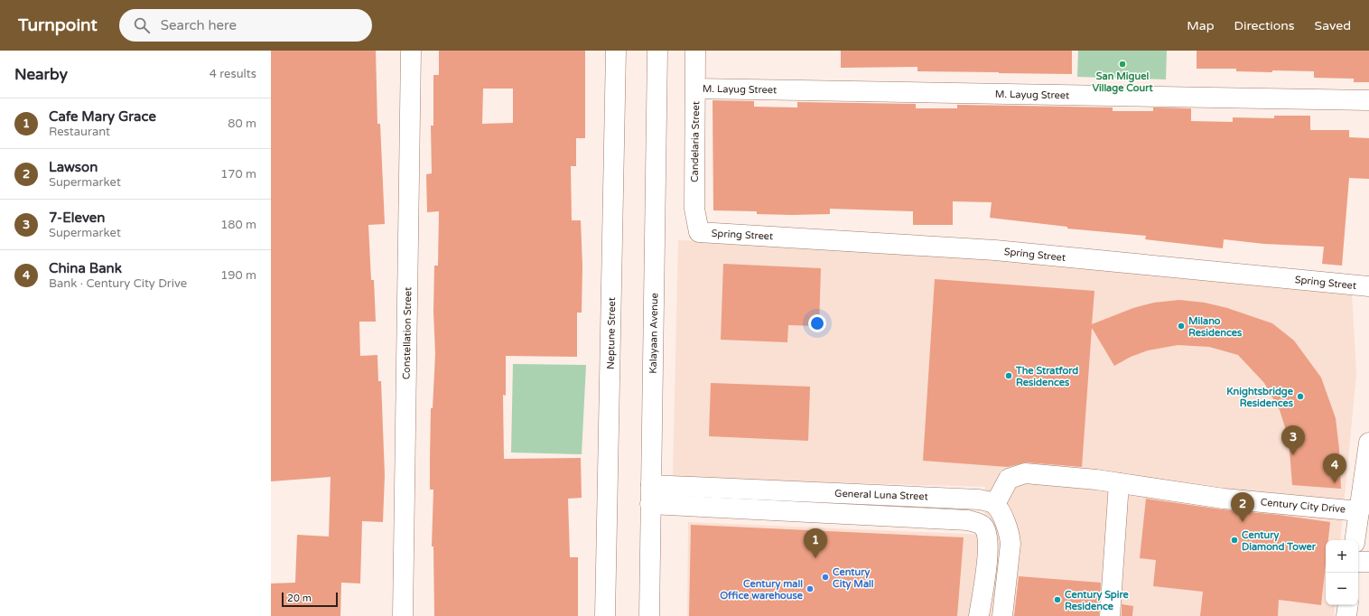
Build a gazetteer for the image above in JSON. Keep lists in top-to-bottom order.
{
  "streets": {
    "street": [
      "M. Layug Street",
      "Candelaria Street",
      "Spring Street",
      "Constellation Street",
      "Neptune Street",
      "Kalayaan Avenue",
      "General Luna Street",
      "Century City Drive"
    ]
  },
  "crossings": [
    ["M. Layug Street", "Candelaria Street"],
    ["Candelaria Street", "Spring Street"],
    ["Kalayaan Avenue", "General Luna Street"],
    ["General Luna Street", "Century City Drive"]
  ],
  "places": [
    "San Miguel Village Court",
    "Milano Residences",
    "The Stratford Residences",
    "Knightsbridge Residences",
    "Century Diamond Tower",
    "Century City Mall",
    "Century mall Office warehouse",
    "Century Spire Residence"
  ],
  "scale_bar": "20 m",
  "page": {
    "header": "Turnpoint",
    "search": "Search here",
    "nav": ["Map", "Directions", "Saved"],
    "heading": ["Nearby", "4 results"],
    "list": [
      {
        "mark": "1",
        "name": "Cafe Mary Grace",
        "note": "Restaurant",
        "value": "80 m"
      },
      {
        "mark": "2",
        "name": "Lawson",
        "note": "Supermarket",
        "value": "170 m"
      },
      {
        "mark": "3",
        "name": "7-Eleven",
        "note": "Supermarket",
        "value": "180 m"
      },
      {
        "mark": "4",
        "name": "China Bank",
        "note": "Bank · Century City Drive",
        "value": "190 m"
      }
    ],
    "pins": [
      "3",
      "4",
      "2",
      "1"
    ],
    "map_buttons": ["+", "−"],
    "scale": "20 m"
  }
}
